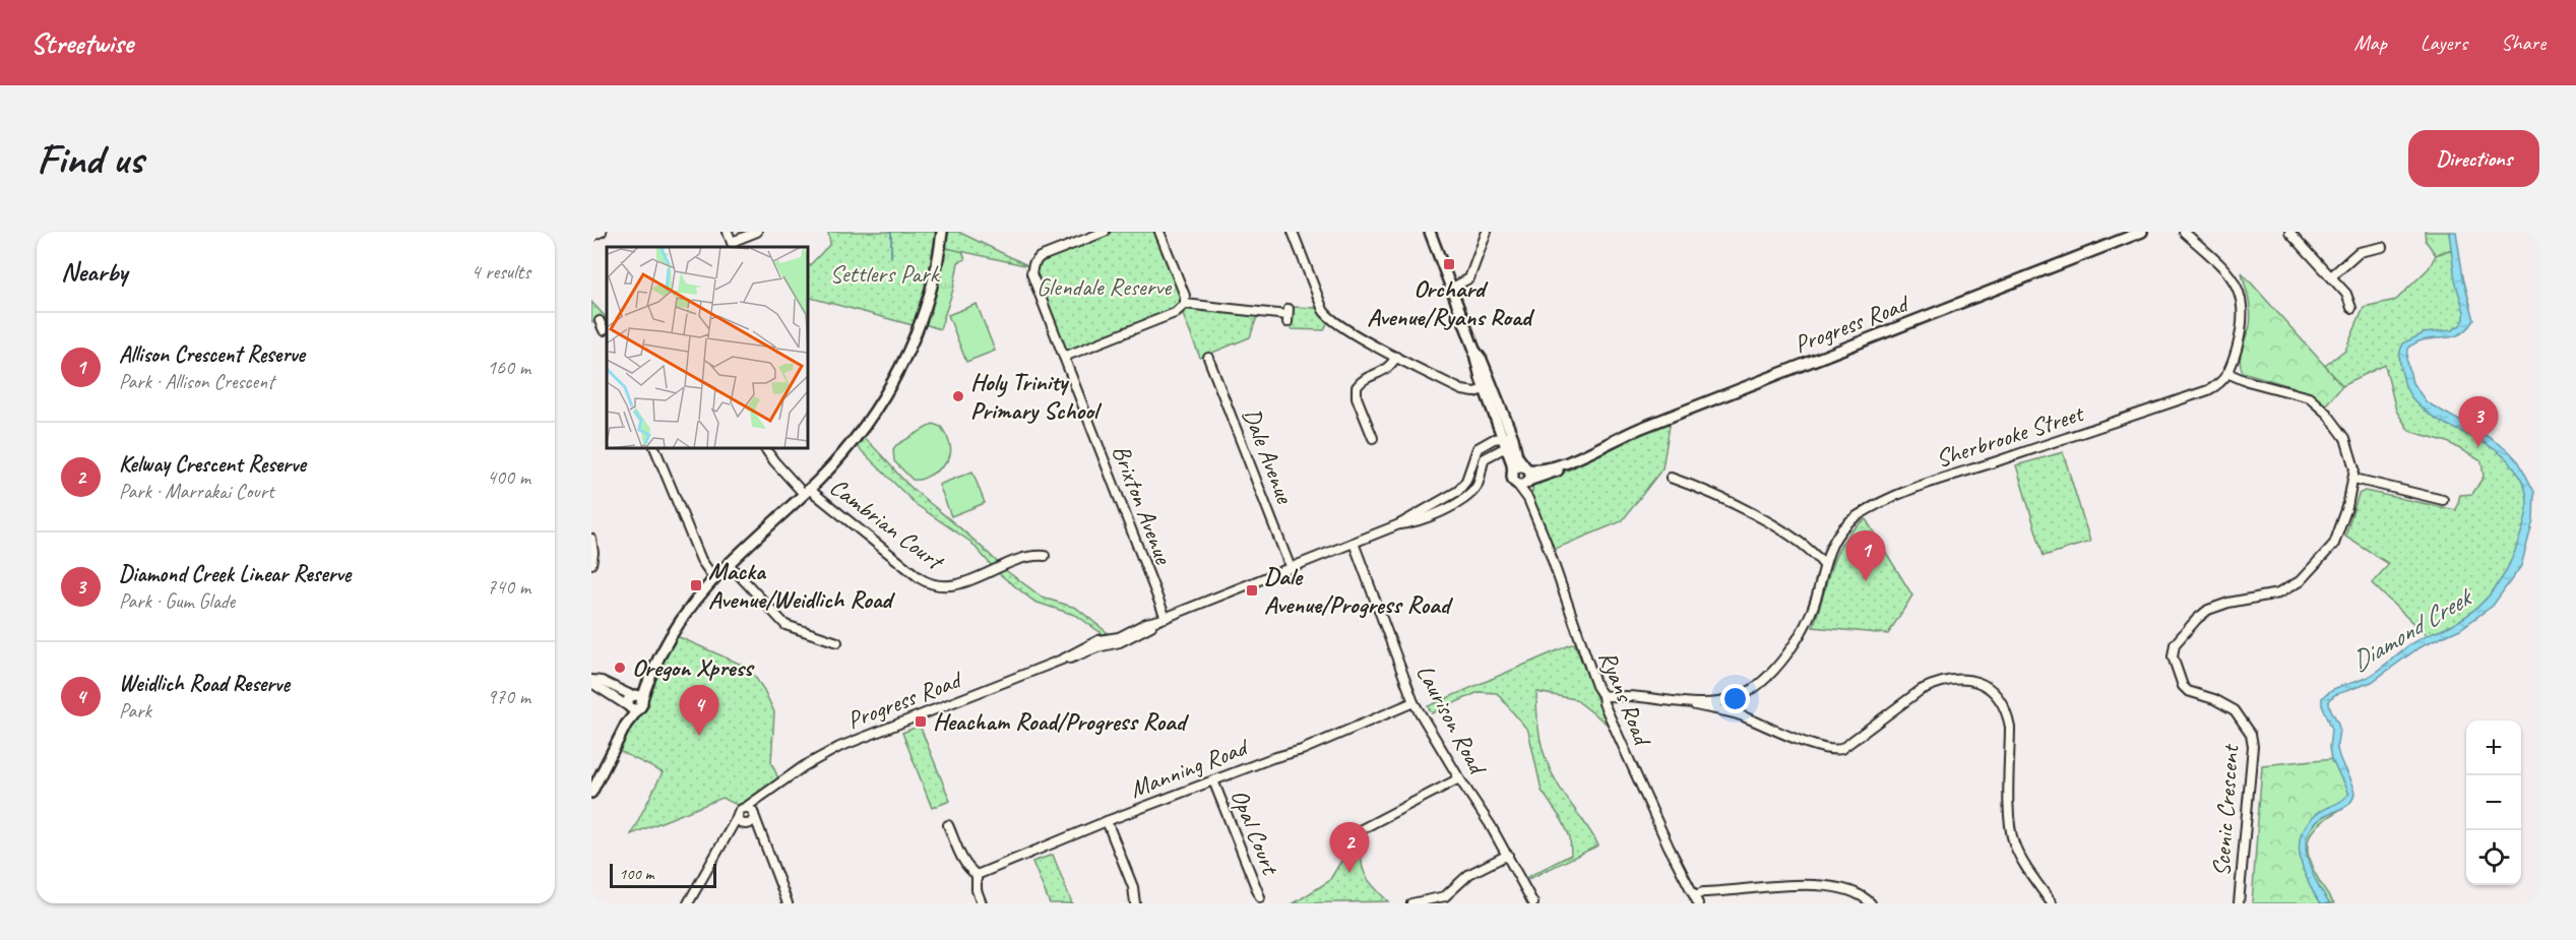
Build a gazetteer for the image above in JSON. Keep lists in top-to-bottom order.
{
  "streets": {
    "street": [
      "Progress Road",
      "Sherbrooke Street",
      "Dale Avenue",
      "Brixton Avenue",
      "Cambrian Court",
      "Ryans Road",
      "Laurison Road",
      "Manning Road",
      "Scenic Crescent",
      "Opal Court"
    ]
  },
  "crossings": [
    ["Progress Road", "Dale Avenue"],
    ["Progress Road", "Brixton Avenue"],
    ["Progress Road", "Ryans Road"],
    ["Progress Road", "Laurison Road"],
    ["Sherbrooke Street", "Scenic Crescent"],
    ["Laurison Road", "Manning Road"],
    ["Manning Road", "Opal Court"]
  ],
  "water": ["Diamond Creek"],
  "parks": ["Settlers Park", "Glendale Reserve"],
  "places": {
    "transit": [
      "Orchard Avenue/Ryans Road",
      "Macka Avenue/Weidlich Road",
      "Dale Avenue/Progress Road",
      "Heacham Road/Progress Road"
    ],
    "other": ["Holy Trinity Primary School", "Oregon Xpress"]
  },
  "scale_bar": "100 m",
  "page": {
    "header": "Streetwise",
    "nav": ["Map", "Layers", "Share"],
    "buttons": "Directions",
    "title": "Find us",
    "heading": ["Nearby", "4 results"],
    "list": [
      {
        "mark": "1",
        "name": "Allison Crescent Reserve",
        "note": "Park · Allison Crescent",
        "value": "160 m"
      },
      {
        "mark": "2",
        "name": "Kelway Crescent Reserve",
        "note": "Park · Marrakai Court",
        "value": "400 m"
      },
      {
        "mark": "3",
        "name": "Diamond Creek Linear Reserve",
        "note": "Park · Gum Glade",
        "value": "740 m"
      },
      {
        "mark": "4",
        "name": "Weidlich Road Reserve",
        "note": "Park",
        "value": "970 m"
      }
    ],
    "pins": [
      "3",
      "1",
      "4",
      "2"
    ],
    "map_buttons": ["+", "−"],
    "scale": "100 m"
  }
}
